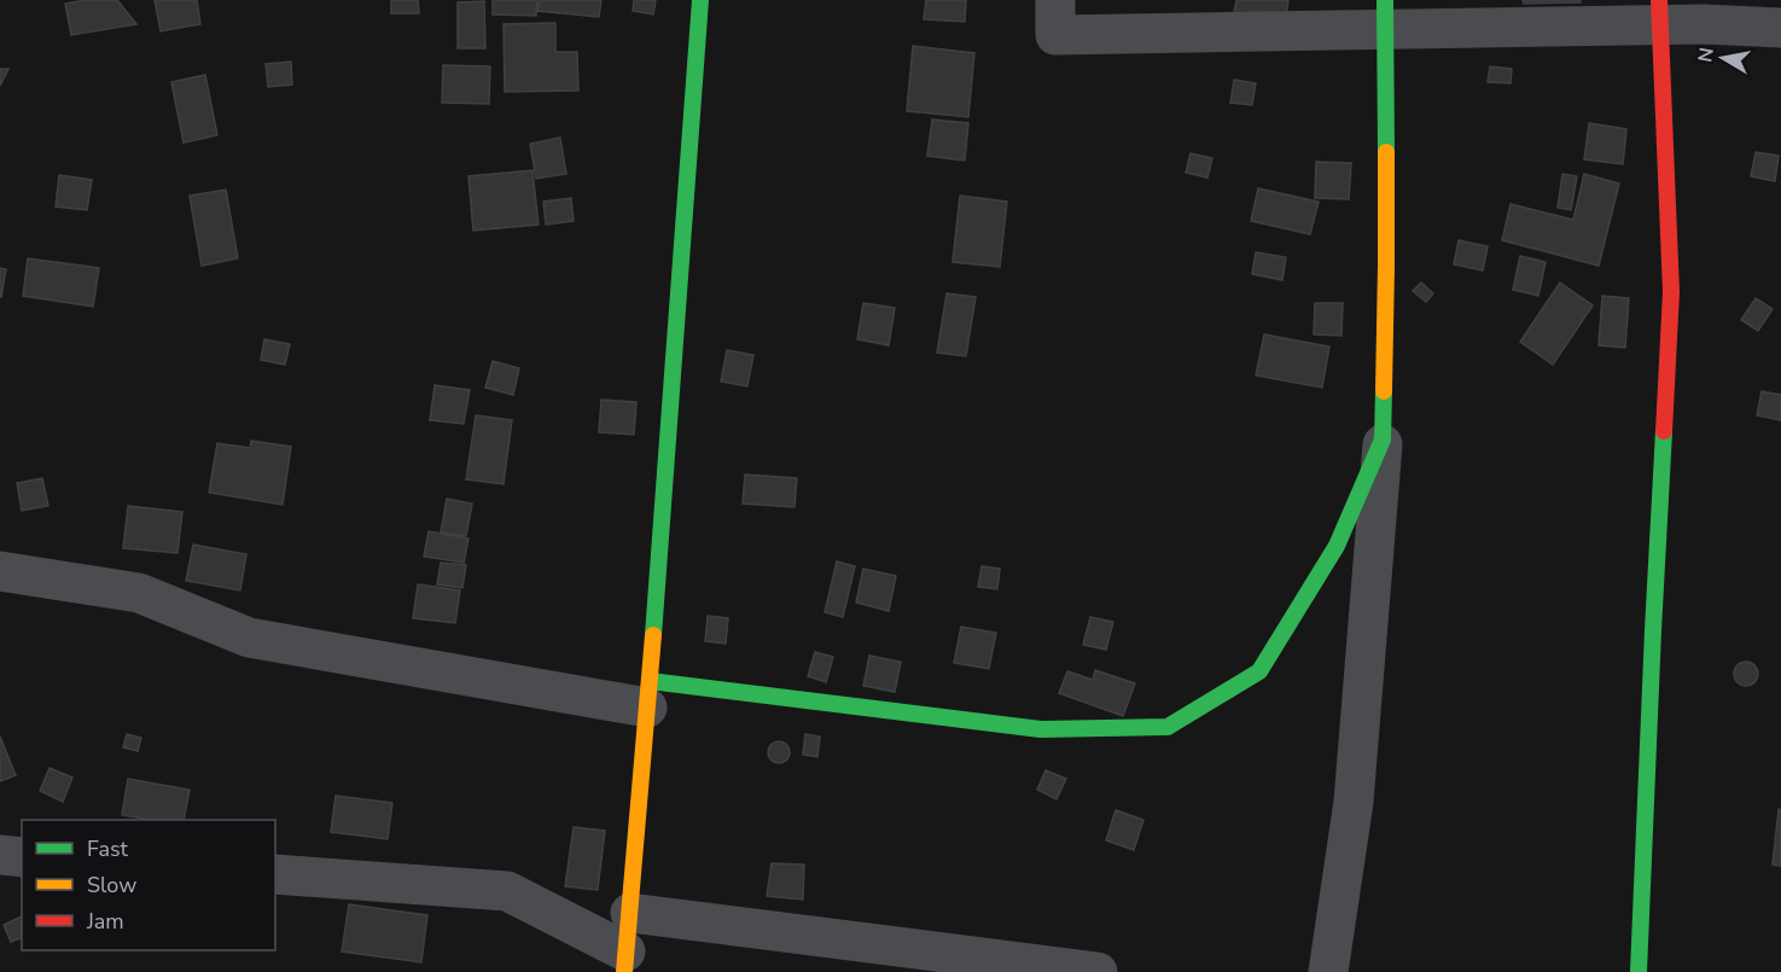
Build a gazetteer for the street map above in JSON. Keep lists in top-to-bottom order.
{
  "legend": ["Fast", "Slow", "Jam"],
  "north": "left"
}
